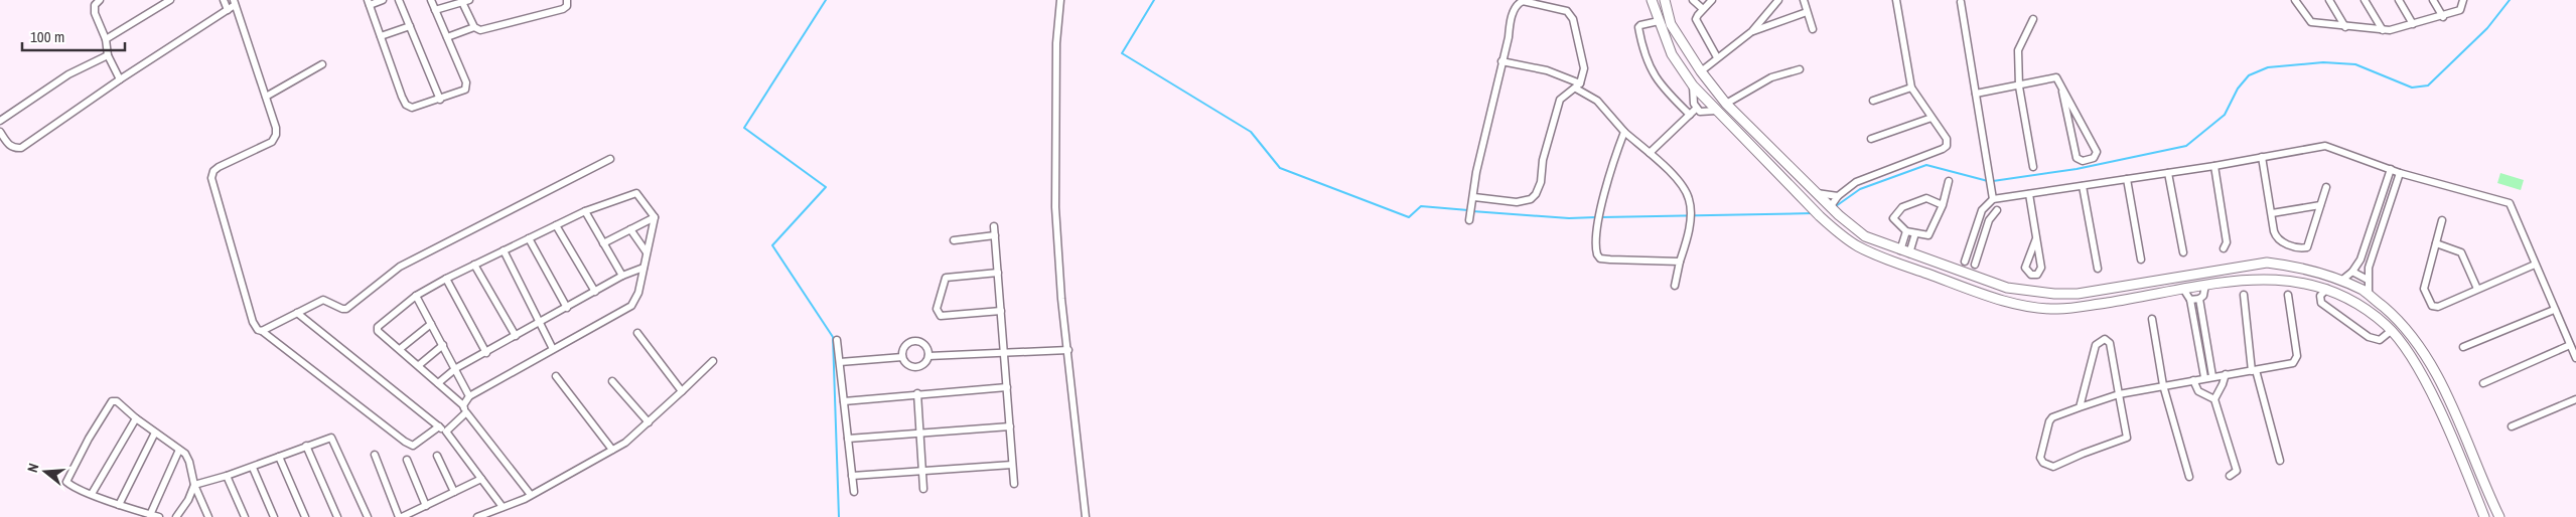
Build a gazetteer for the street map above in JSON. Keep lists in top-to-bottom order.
{
  "scale_bar": "100 m",
  "north": "left"
}
